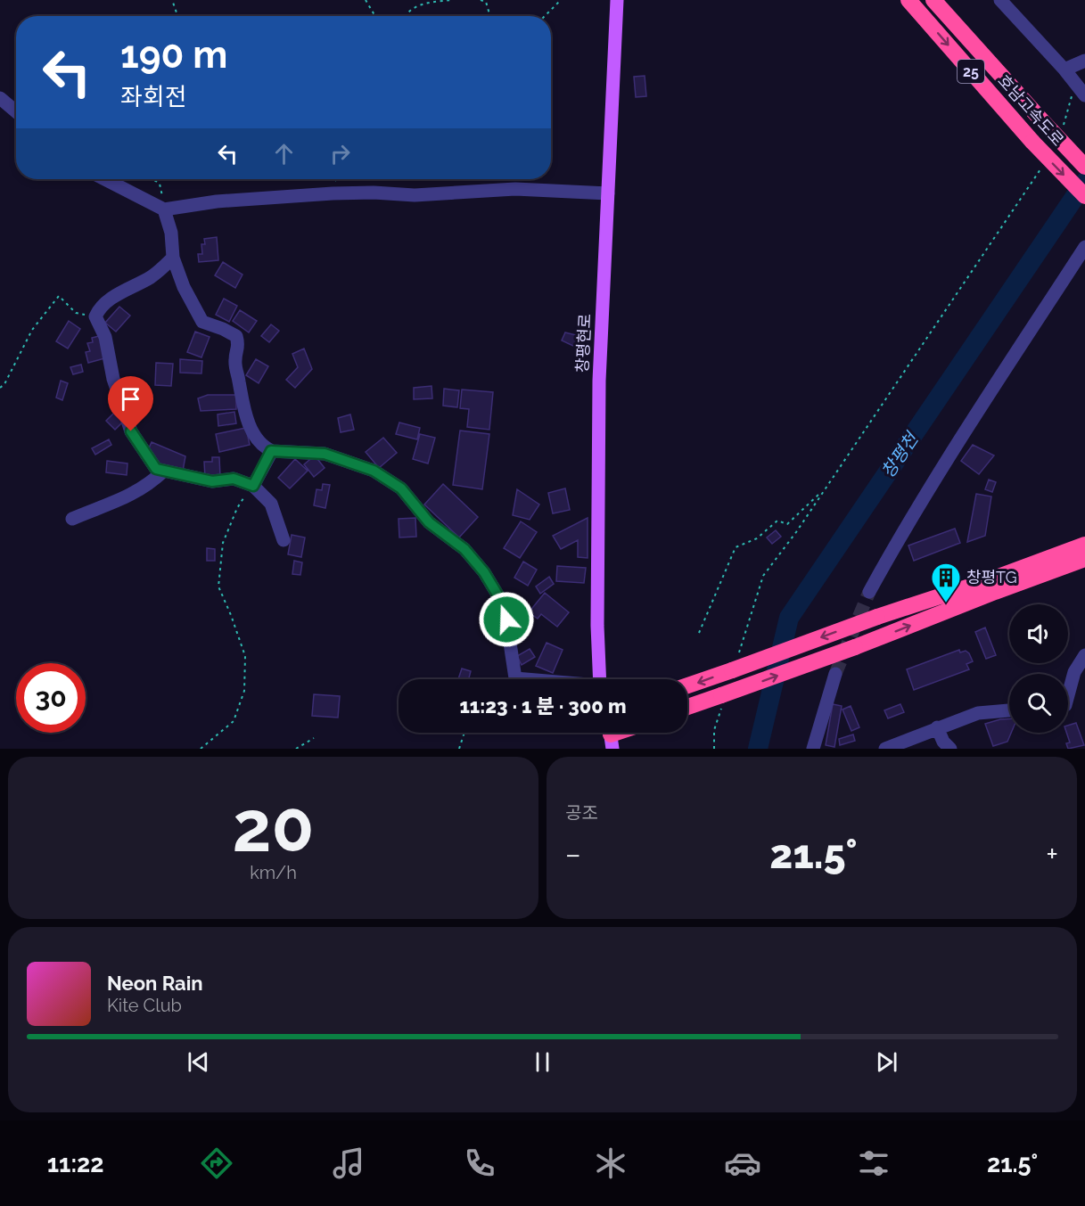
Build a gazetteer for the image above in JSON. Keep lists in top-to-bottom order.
{
  "streets": {
    "highway": ["25", "호남고속도로"],
    "main road": ["창평현로"]
  },
  "water": ["창평천"],
  "places": {
    "building": ["창평TG"]
  },
  "page": {
    "turn": ["190 m", "좌회전"],
    "limit": "30",
    "trip": "11:23 · 1 분 · 300 m",
    "tile": [
      ["20", "km/h"],
      "공조"
    ],
    "heat": ["−", "21.5°", "+"],
    "song": ["Neon Rain", "Kite Club"],
    "tabs": ["11:22", "21.5°"]
  }
}
